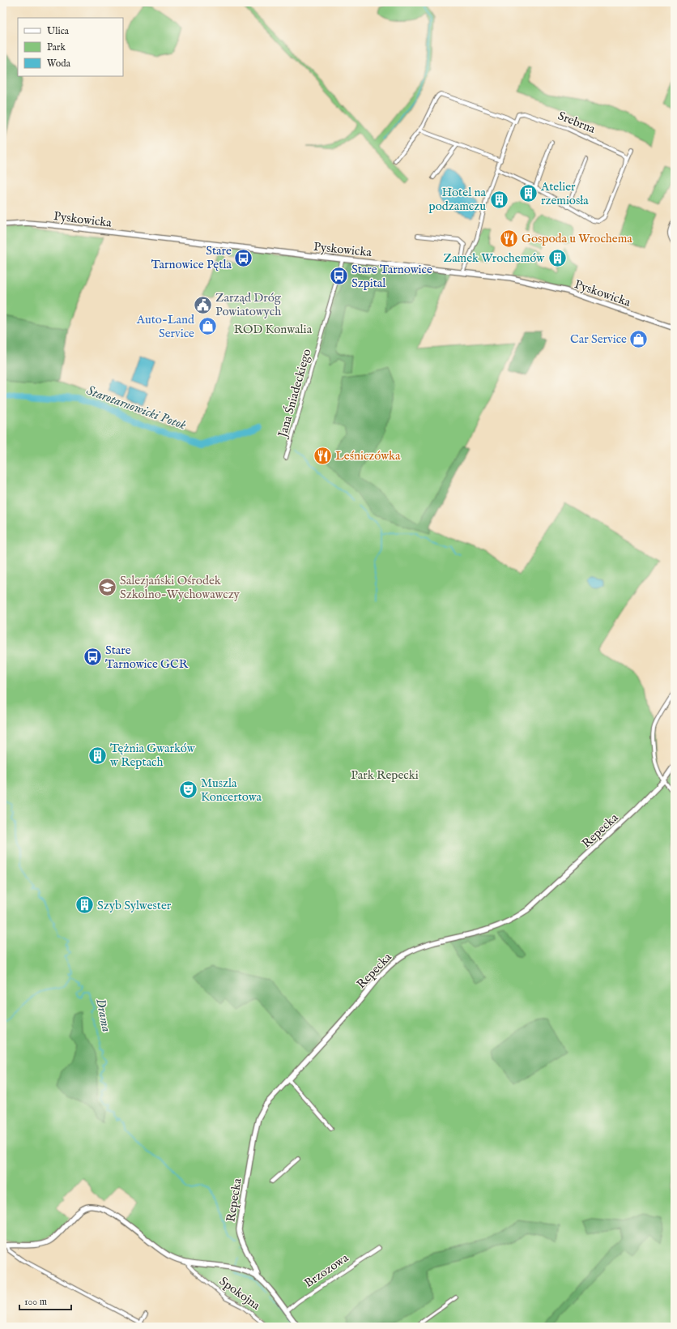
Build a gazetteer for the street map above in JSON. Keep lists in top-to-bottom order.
{
  "streets": {
    "street": [
      "Srebrna",
      "Pyskowicka",
      "Jana Śniadeckiego",
      "Repecka",
      "Brzozowa",
      "Spokojna"
    ]
  },
  "crossings": [
    ["Srebrna", "Pyskowicka"],
    ["Pyskowicka", "Jana Śniadeckiego"]
  ],
  "water": ["Starotarnowicki Potok", "Drama"],
  "parks": ["ROD Konwalia", "Park Repecki"],
  "places": {
    "building": [
      "Atelier rzemiosła",
      "Hotel na podzamczu",
      "Zamek Wrochemów",
      "Tężnia Gwarków w Reptach",
      "Szyb Sylwester"
    ],
    "restaurant": ["Gospoda u Wrochema", "Leśniczówka"],
    "bus stop": ["Stare Tarnowice Pętla", "Stare Tarnowice Szpital", "Stare Tarnowice GCR"],
    "public building": ["Zarząd Dróg Powiatowych"],
    "shop": ["Auto-Land Service", "Car Service"],
    "school or university": ["Salezjański Ośrodek Szkolno-Wychowawczy"],
    "theatre": ["Muszla Koncertowa"]
  },
  "legend": ["Ulica", "Park", "Woda"],
  "scale_bar": "100 m"
}
